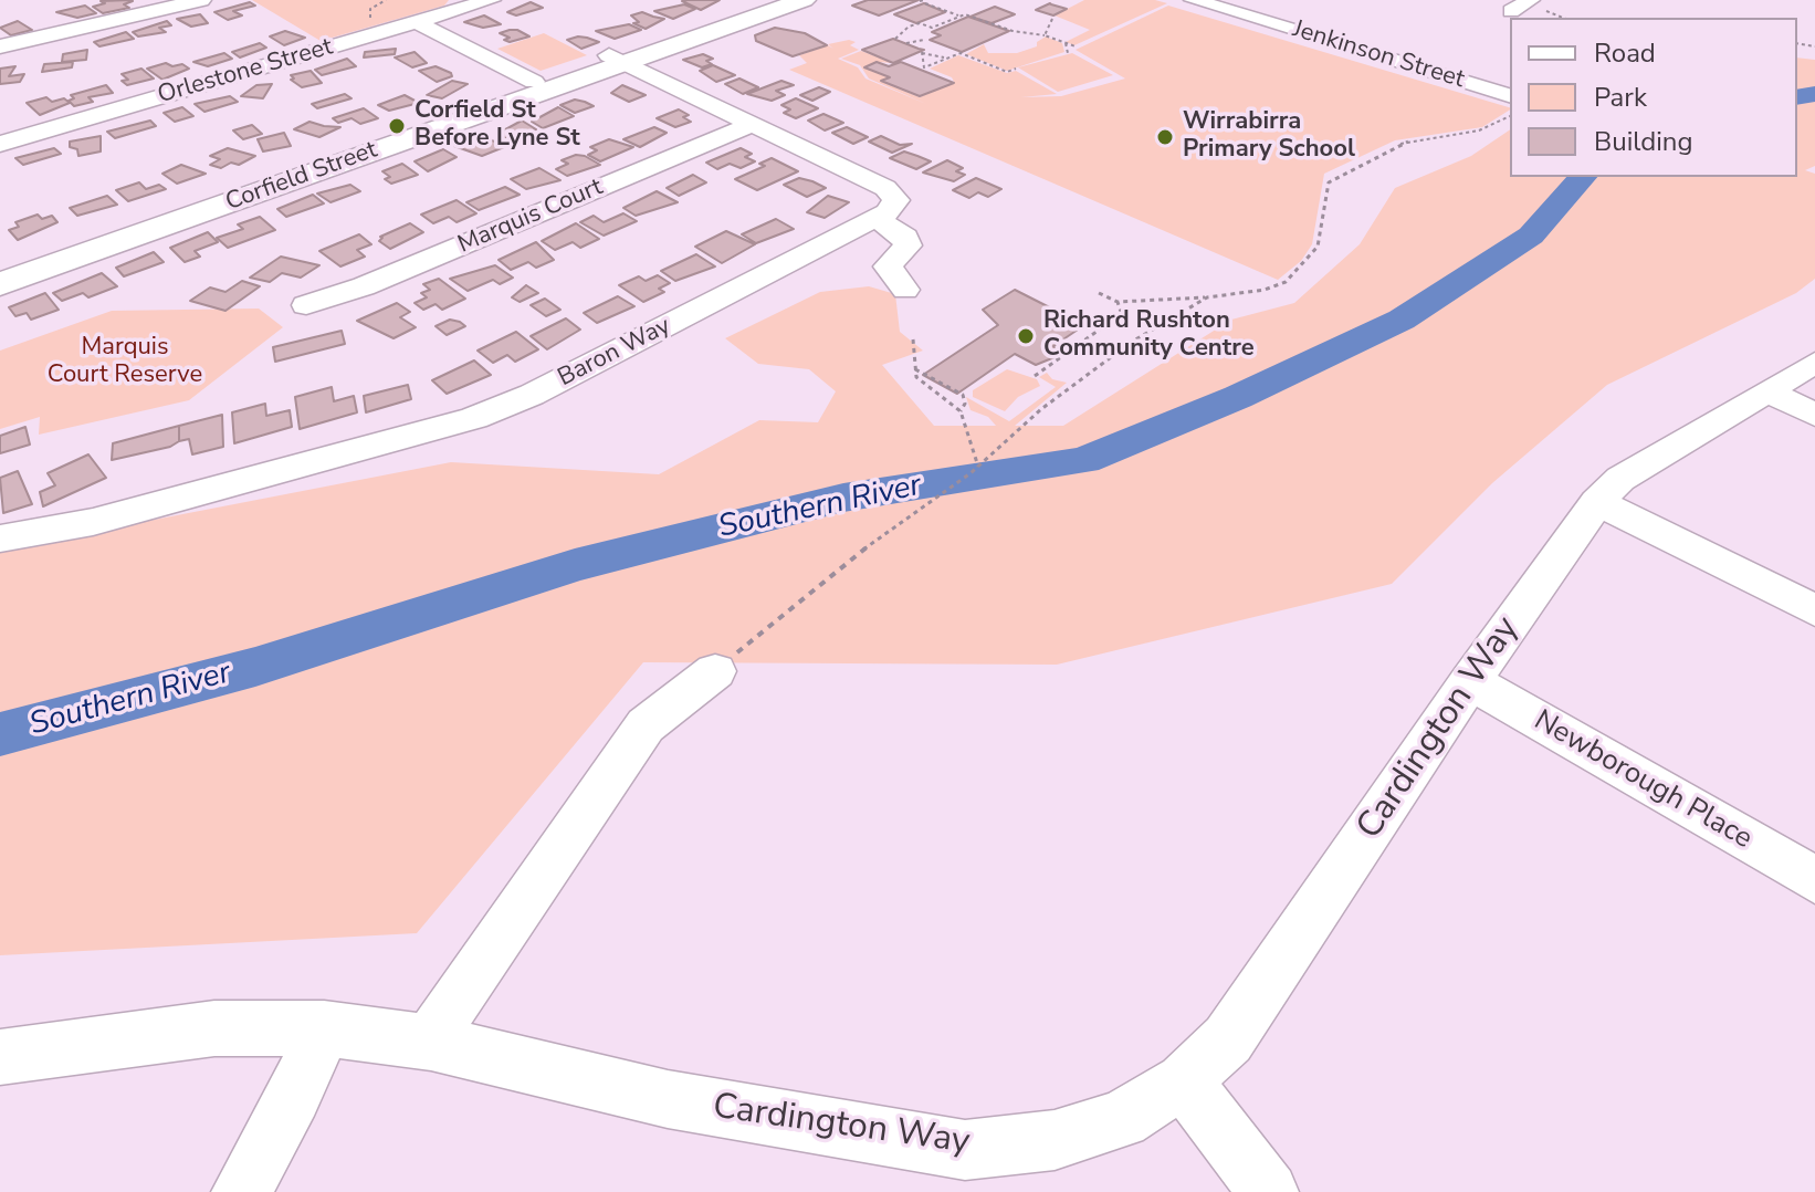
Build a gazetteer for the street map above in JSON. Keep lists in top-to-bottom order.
{
  "streets": {
    "main road": ["Corfield Street"],
    "street": [
      "Jenkinson Street",
      "Orlestone Street",
      "Marquis Court",
      "Baron Way",
      "Cardington Way",
      "Newborough Place"
    ]
  },
  "crossings": [
    ["Cardington Way", "Newborough Place"]
  ],
  "water": ["Southern River"],
  "parks": ["Marquis Court Reserve"],
  "places": ["Corfield St Before Lyne St", "Wirrabirra Primary School", "Richard Rushton Community Centre"],
  "legend": ["Road", "Park", "Building"]
}
